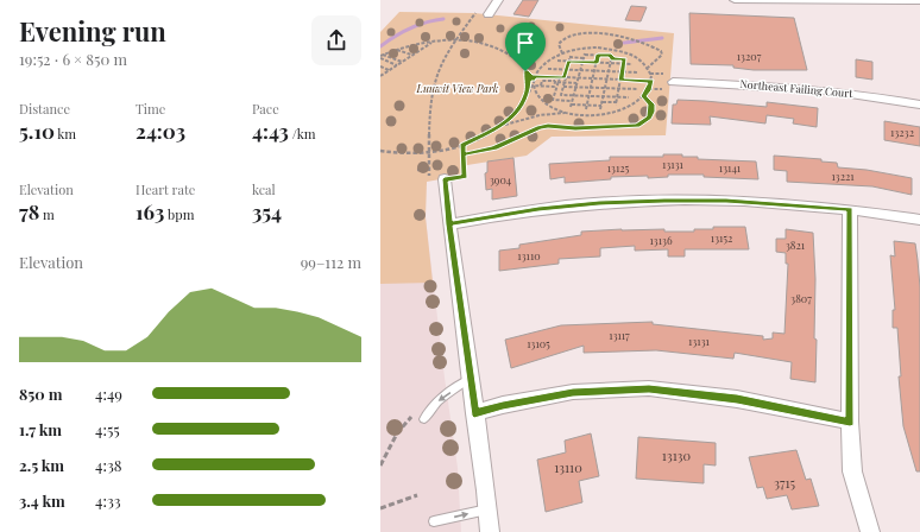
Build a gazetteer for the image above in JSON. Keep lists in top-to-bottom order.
{
  "streets": {
    "street": ["Northeast Failing Court"]
  },
  "parks": ["Luuwit View Park"],
  "house_numbers": [
    "13207",
    "13232",
    "13131",
    "13125",
    "13141",
    "13221",
    "3904",
    "13152",
    "13136",
    "3821",
    "13110",
    "3807",
    "13117",
    "13131",
    "13105",
    "13130",
    "13110",
    "3715"
  ],
  "page": {
    "heading": ["Evening run", "19:52 · 6 × 850 m"],
    "stats": [
      ["Distance", "5.10 km"],
      ["Time", "24:03"],
      ["Pace", "4:43 /km"],
      ["Elevation", "78 m"],
      ["Heart rate", "163 bpm"],
      ["kcal", "354"]
    ],
    "chart": ["Elevation", "99–112 m"],
    "list": [
      {
        "name": "850 m",
        "note": "4:49"
      },
      {
        "name": "1.7 km",
        "note": "4:55"
      },
      {
        "name": "2.5 km",
        "note": "4:38"
      },
      {
        "name": "3.4 km",
        "note": "4:33"
      }
    ]
  }
}
